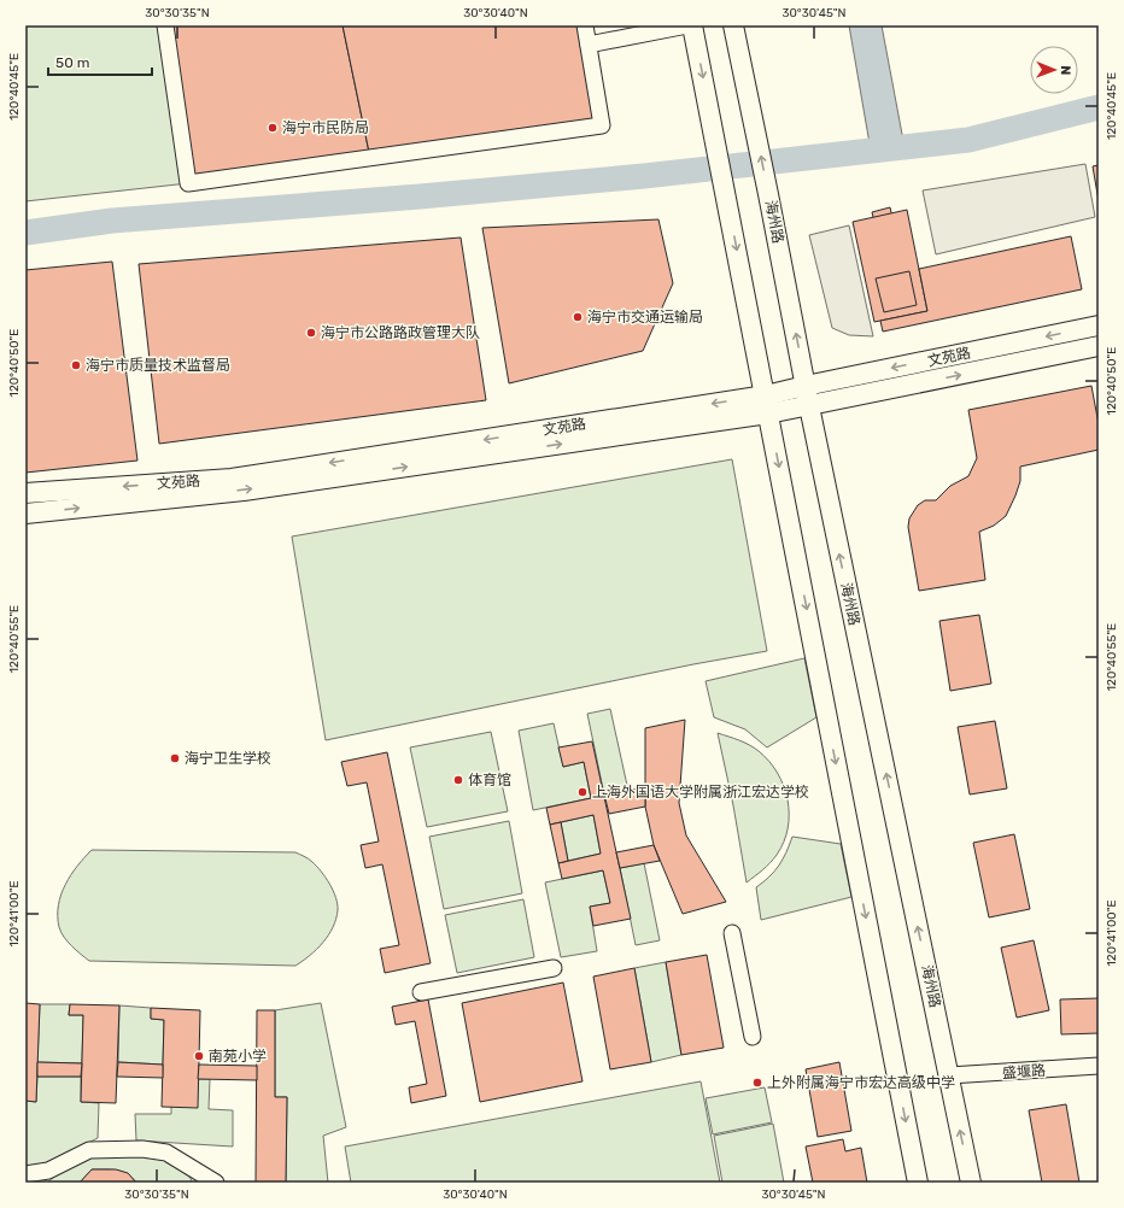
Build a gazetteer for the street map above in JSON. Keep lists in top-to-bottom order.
{
  "streets": {
    "main road": ["海州路", "文苑路"],
    "street": ["盛堰路"]
  },
  "crossings": [
    ["海州路", "文苑路"],
    ["海州路", "盛堰路"]
  ],
  "places": [
    "海宁市民防局",
    "海宁市交通运输局",
    "海宁市公路路政管理大队",
    "海宁市质量技术监督局",
    "海宁卫生学校",
    "体育馆",
    "上海外国语大学附属浙江宏达学校",
    "南苑小学",
    "上外附属海宁市宏达高级中学"
  ],
  "scale_bar": "50 m",
  "north": "right",
  "coordinates": [
    "30°30'35\"N",
    "30°30'40\"N",
    "30°30'45\"N",
    "120°40'45\"E",
    "120°40'50\"E",
    "120°40'55\"E",
    "120°41'00\"E"
  ]
}
